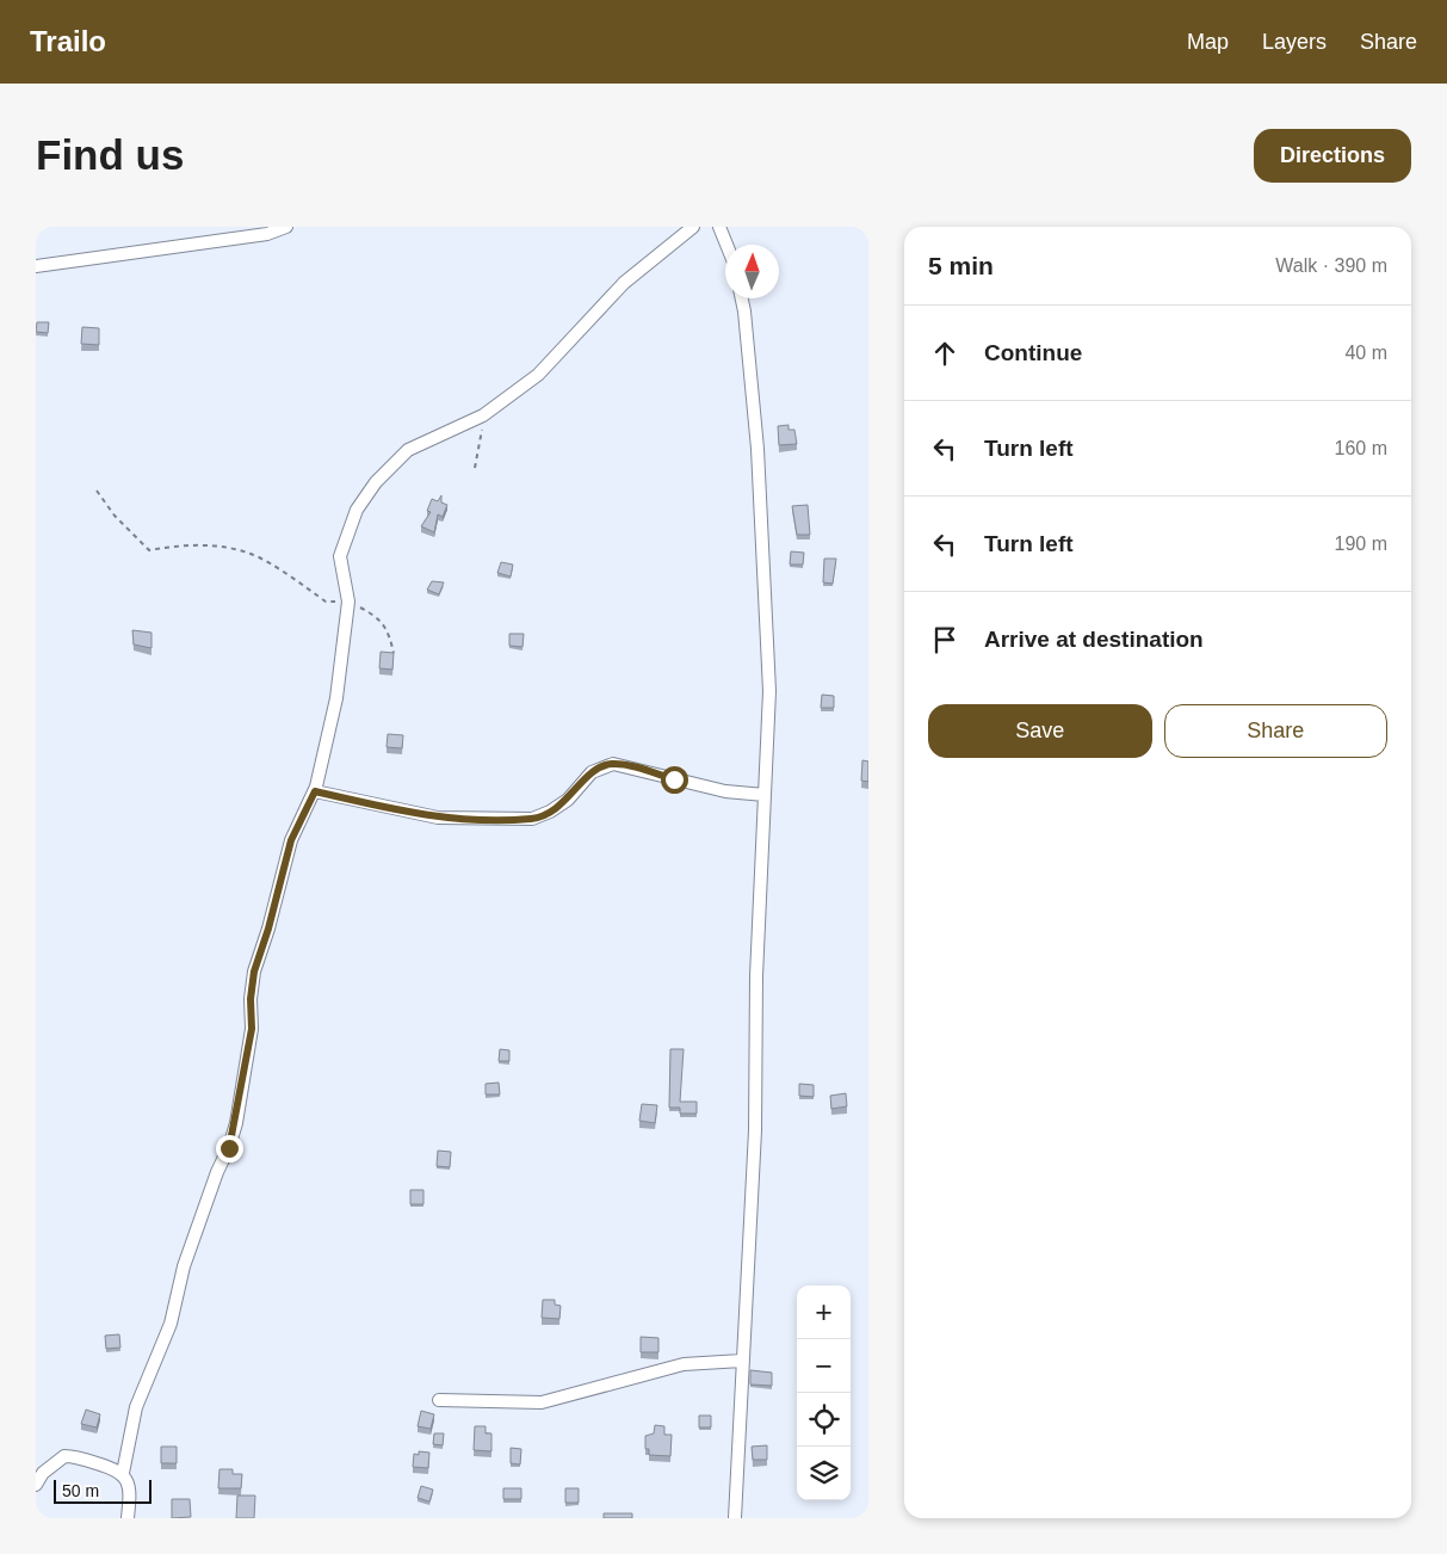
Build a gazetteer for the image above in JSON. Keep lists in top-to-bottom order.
{
  "scale_bar": "50 m",
  "north": "top",
  "page": {
    "header": "Trailo",
    "nav": ["Map", "Layers", "Share"],
    "buttons": [
      "Directions",
      ["Save", "Share"]
    ],
    "title": "Find us",
    "heading": ["5 min", "Walk · 390 m"],
    "list": [
      ["Continue", "40 m"],
      ["Turn left", "160 m"],
      ["Turn left", "190 m"],
      "Arrive at destination"
    ],
    "map_buttons": ["+", "−"],
    "scale": "50 m"
  }
}
